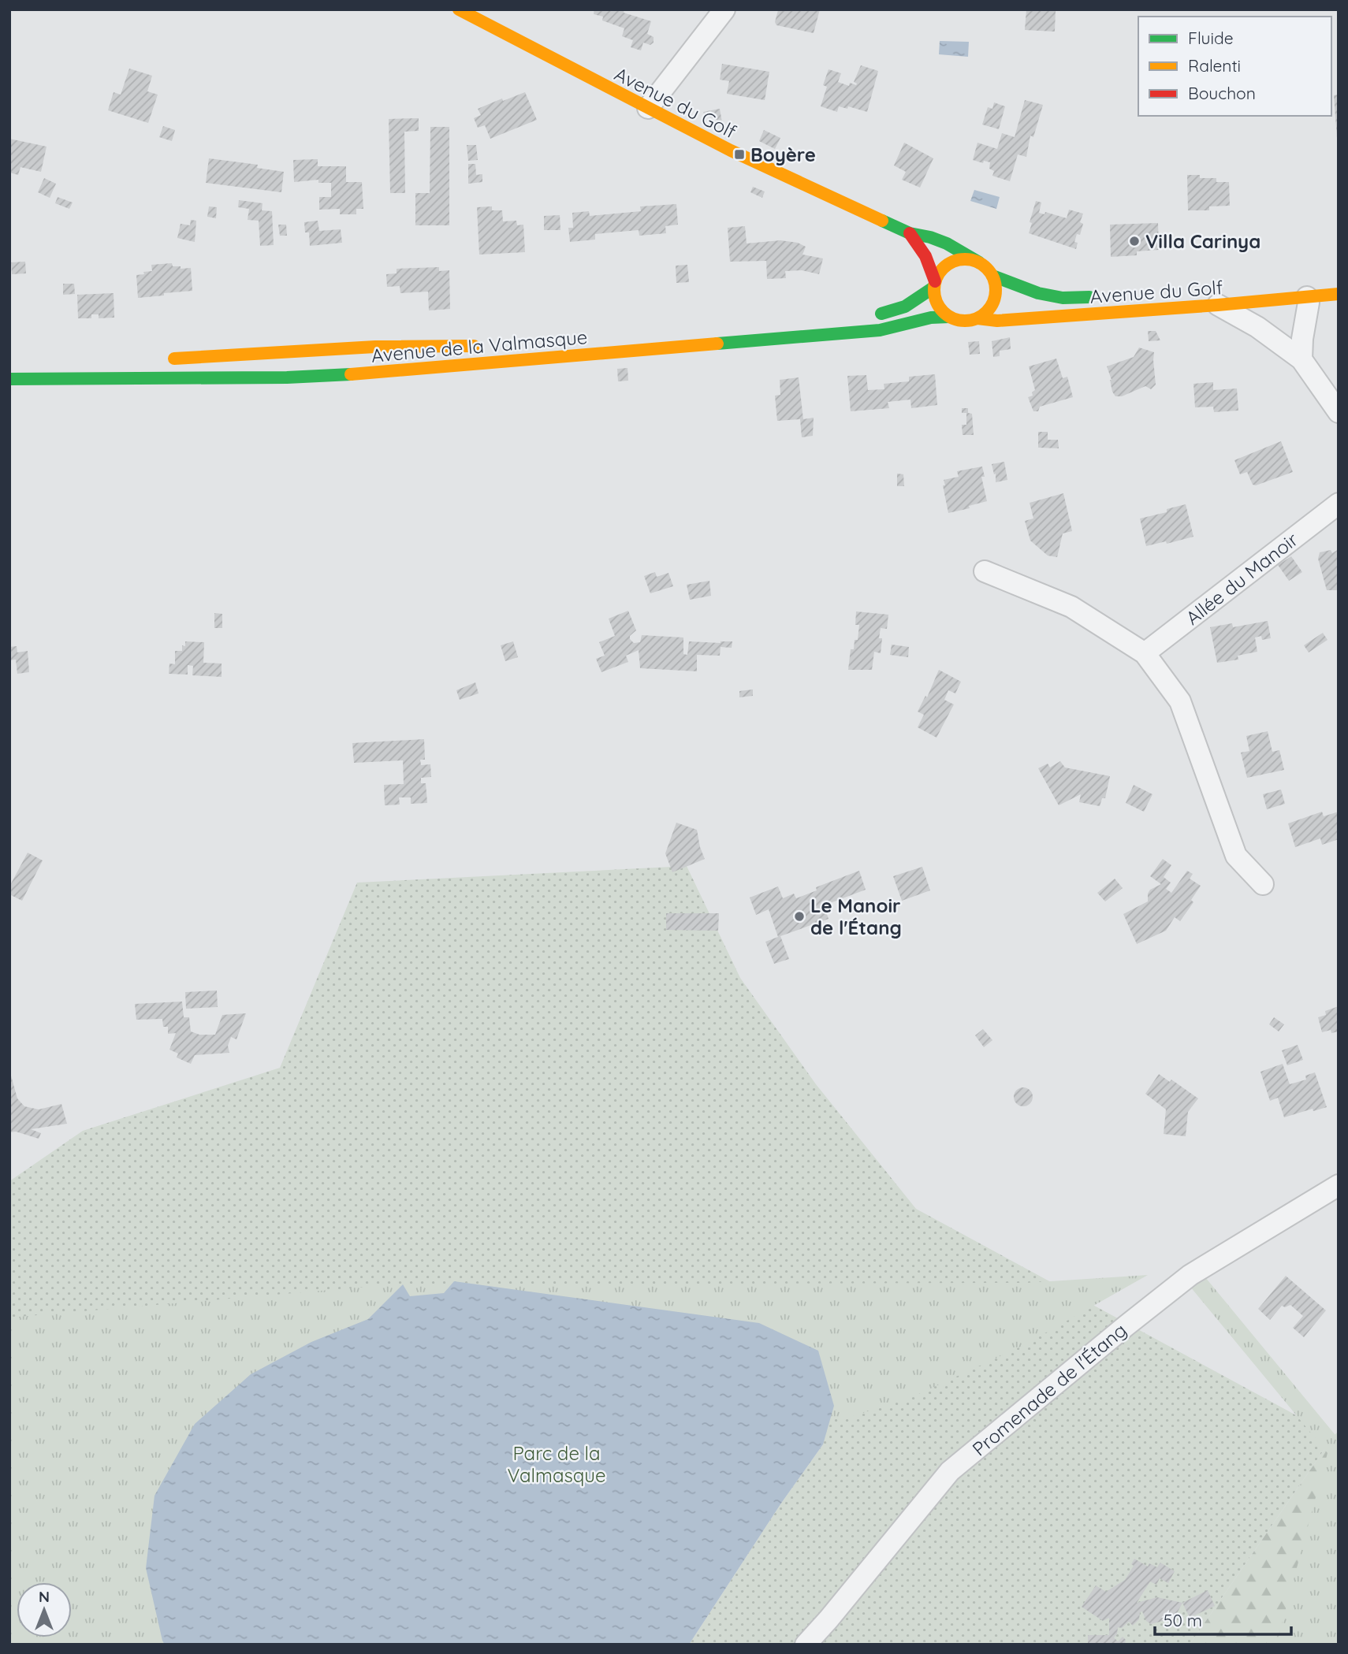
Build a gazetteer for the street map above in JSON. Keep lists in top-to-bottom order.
{
  "streets": {
    "main road": ["Avenue du Golf", "Avenue de la Valmasque"],
    "street": ["Allée du Manoir", "Promenade de l'Étang"]
  },
  "crossings": [
    ["Avenue du Golf", "Avenue de la Valmasque"]
  ],
  "parks": ["Parc de la Valmasque"],
  "places": {
    "transit": ["Boyère"],
    "other": ["Villa Carinya", "Le Manoir de l'Étang"]
  },
  "legend": ["Fluide", "Ralenti", "Bouchon"],
  "scale_bar": "50 m",
  "north": "top"
}
